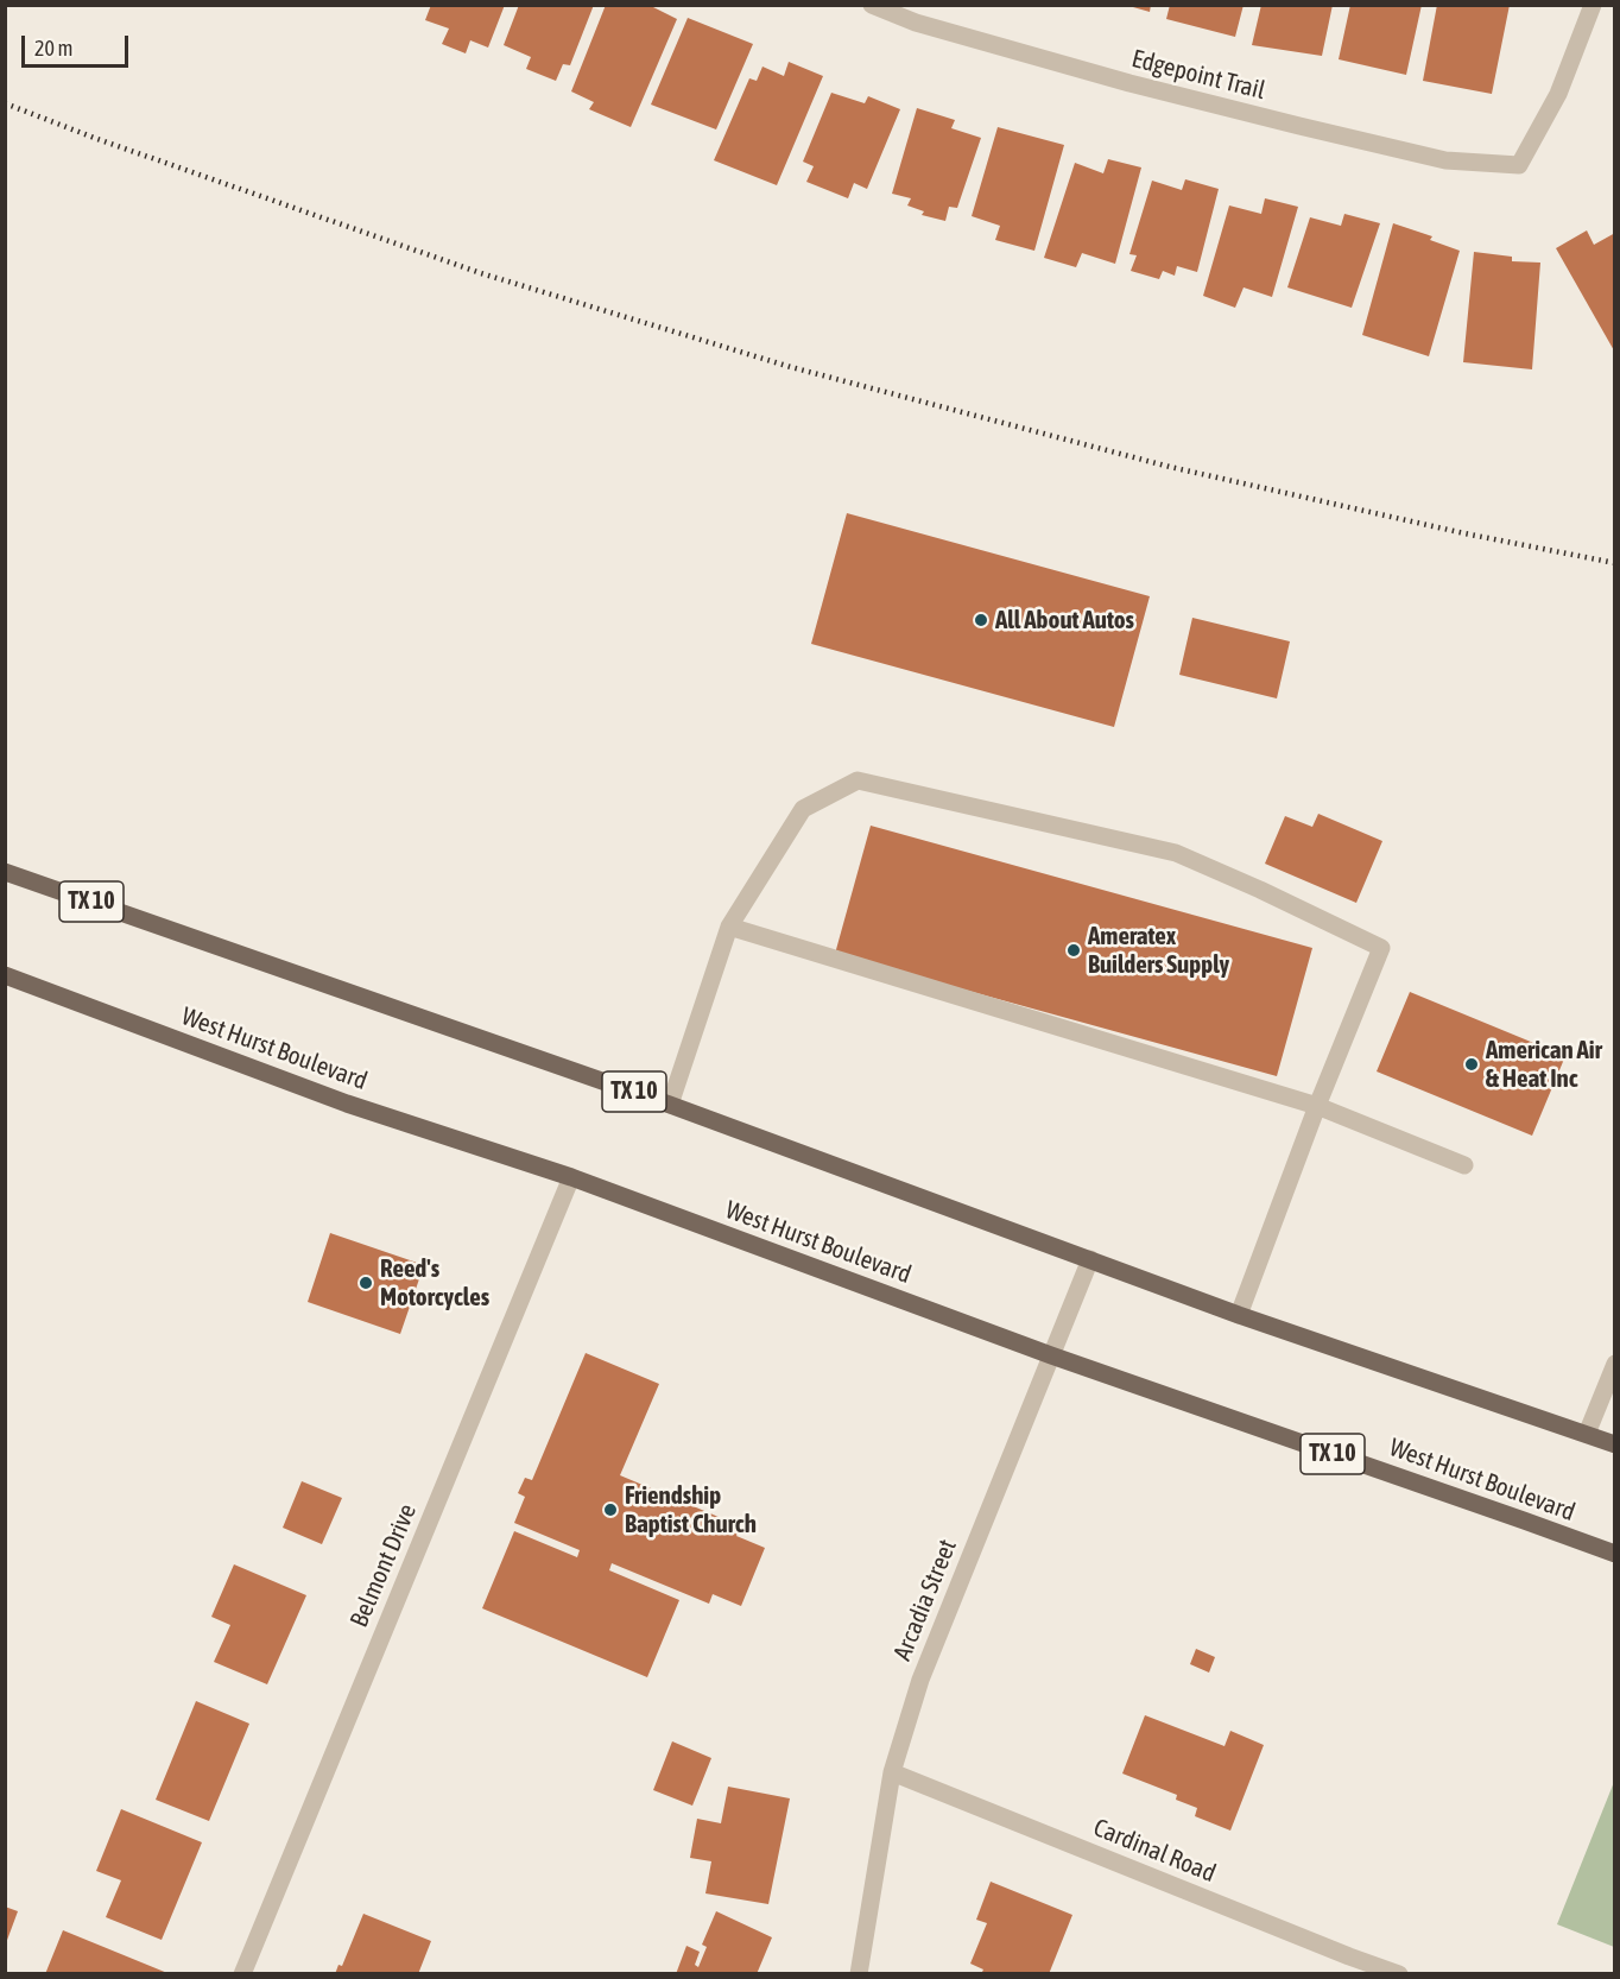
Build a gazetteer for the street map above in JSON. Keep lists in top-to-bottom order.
{
  "streets": {
    "main road": ["TX 10", "West Hurst Boulevard"],
    "street": [
      "Edgepoint Trail",
      "Belmont Drive",
      "Arcadia Street",
      "Cardinal Road"
    ]
  },
  "crossings": [
    ["TX 10", "Arcadia Street"],
    ["West Hurst Boulevard", "Belmont Drive"],
    ["West Hurst Boulevard", "Arcadia Street"],
    ["Arcadia Street", "Cardinal Road"]
  ],
  "places": [
    "All About Autos",
    "Ameratex Builders Supply",
    "American Air & Heat Inc",
    "Reed's Motorcycles",
    "Friendship Baptist Church"
  ],
  "scale_bar": "20 m"
}
